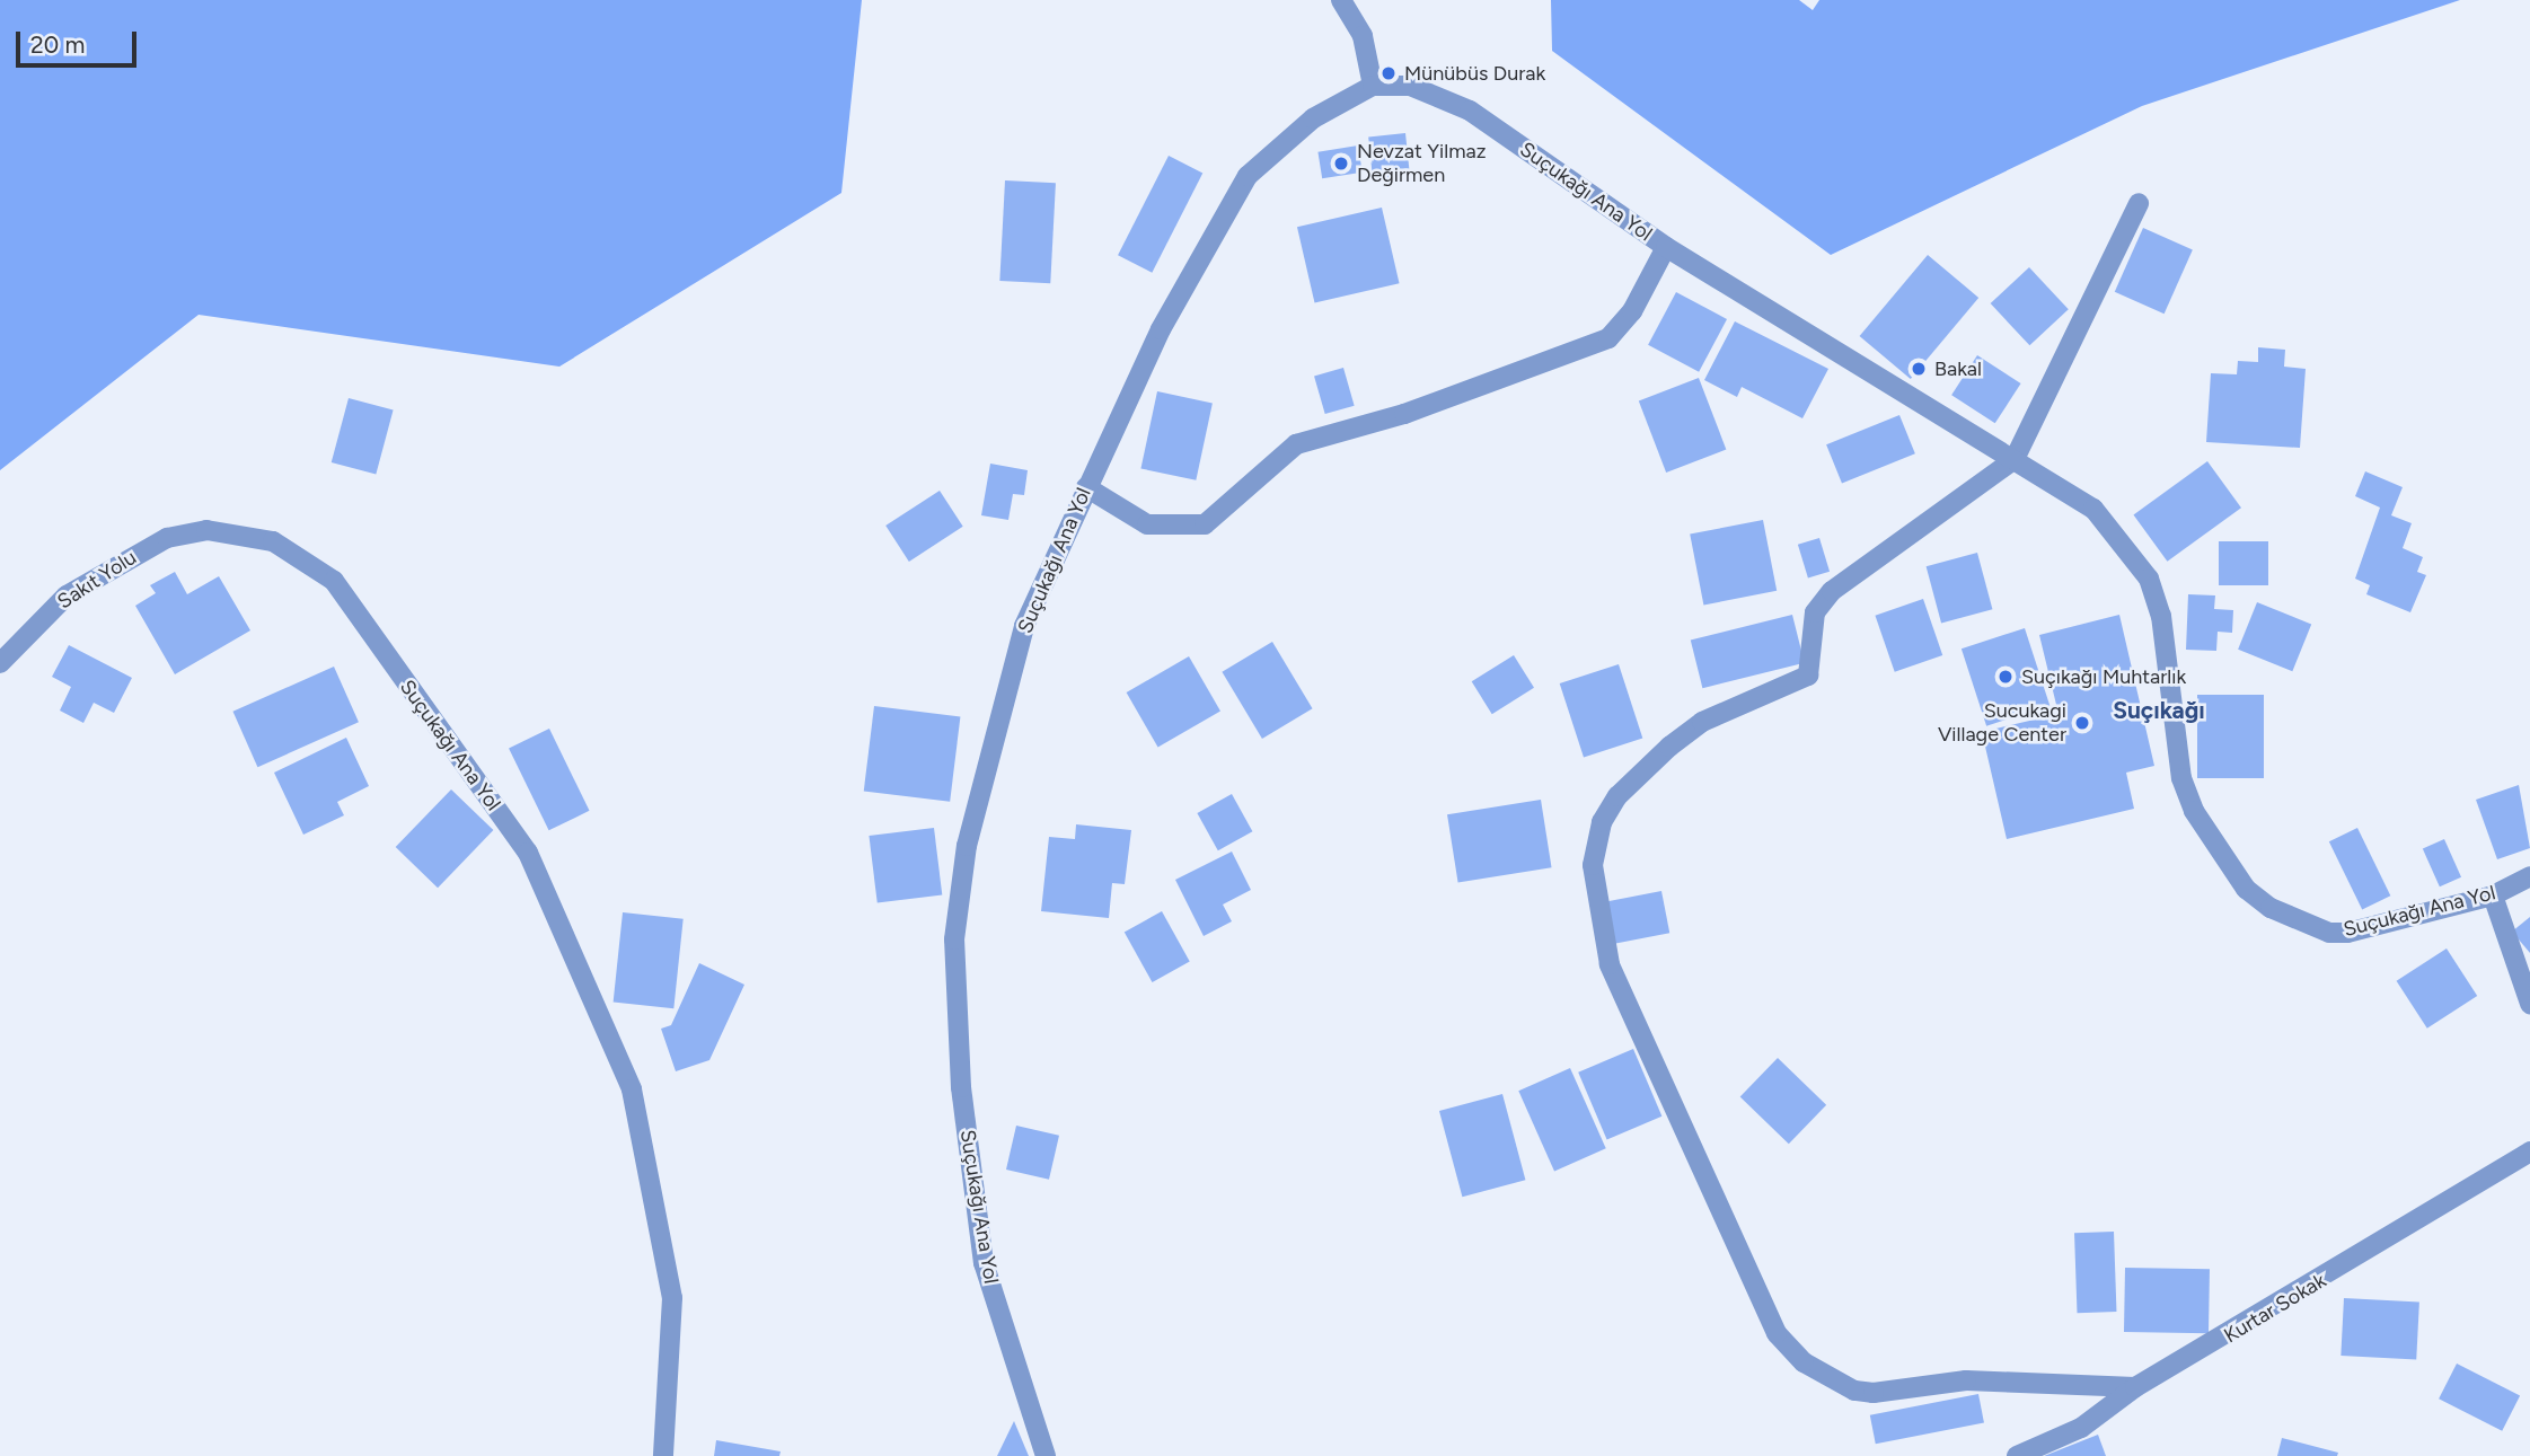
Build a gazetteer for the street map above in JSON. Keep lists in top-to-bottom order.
{
  "streets": {
    "street": ["Suçukağı Ana Yol", "Sakıt Yolu", "Kurtar Sokak"]
  },
  "crossings": [
    ["Suçukağı Ana Yol", "Sakıt Yolu"]
  ],
  "districts": ["Suçıkağı"],
  "places": [
    "Münübüs Durak",
    "Nevzat Yilmaz Değirmen",
    "Bakal",
    "Suçıkağı Muhtarlık",
    "Sucukagi Village Center"
  ],
  "scale_bar": "20 m"
}
